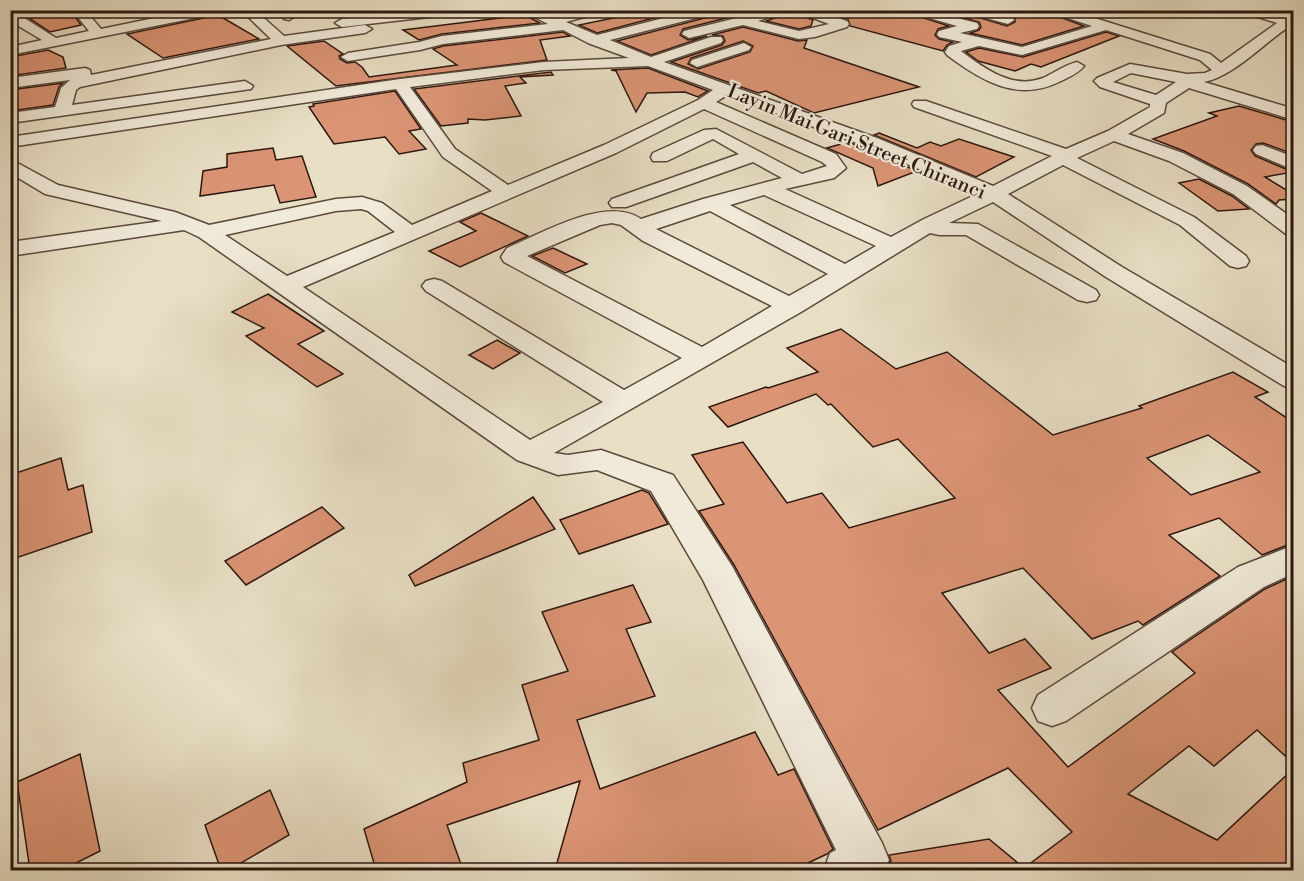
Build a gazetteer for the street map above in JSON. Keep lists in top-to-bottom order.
{
  "streets": {
    "street": ["Layin Mai Gari Street Chiranci"]
  }
}
